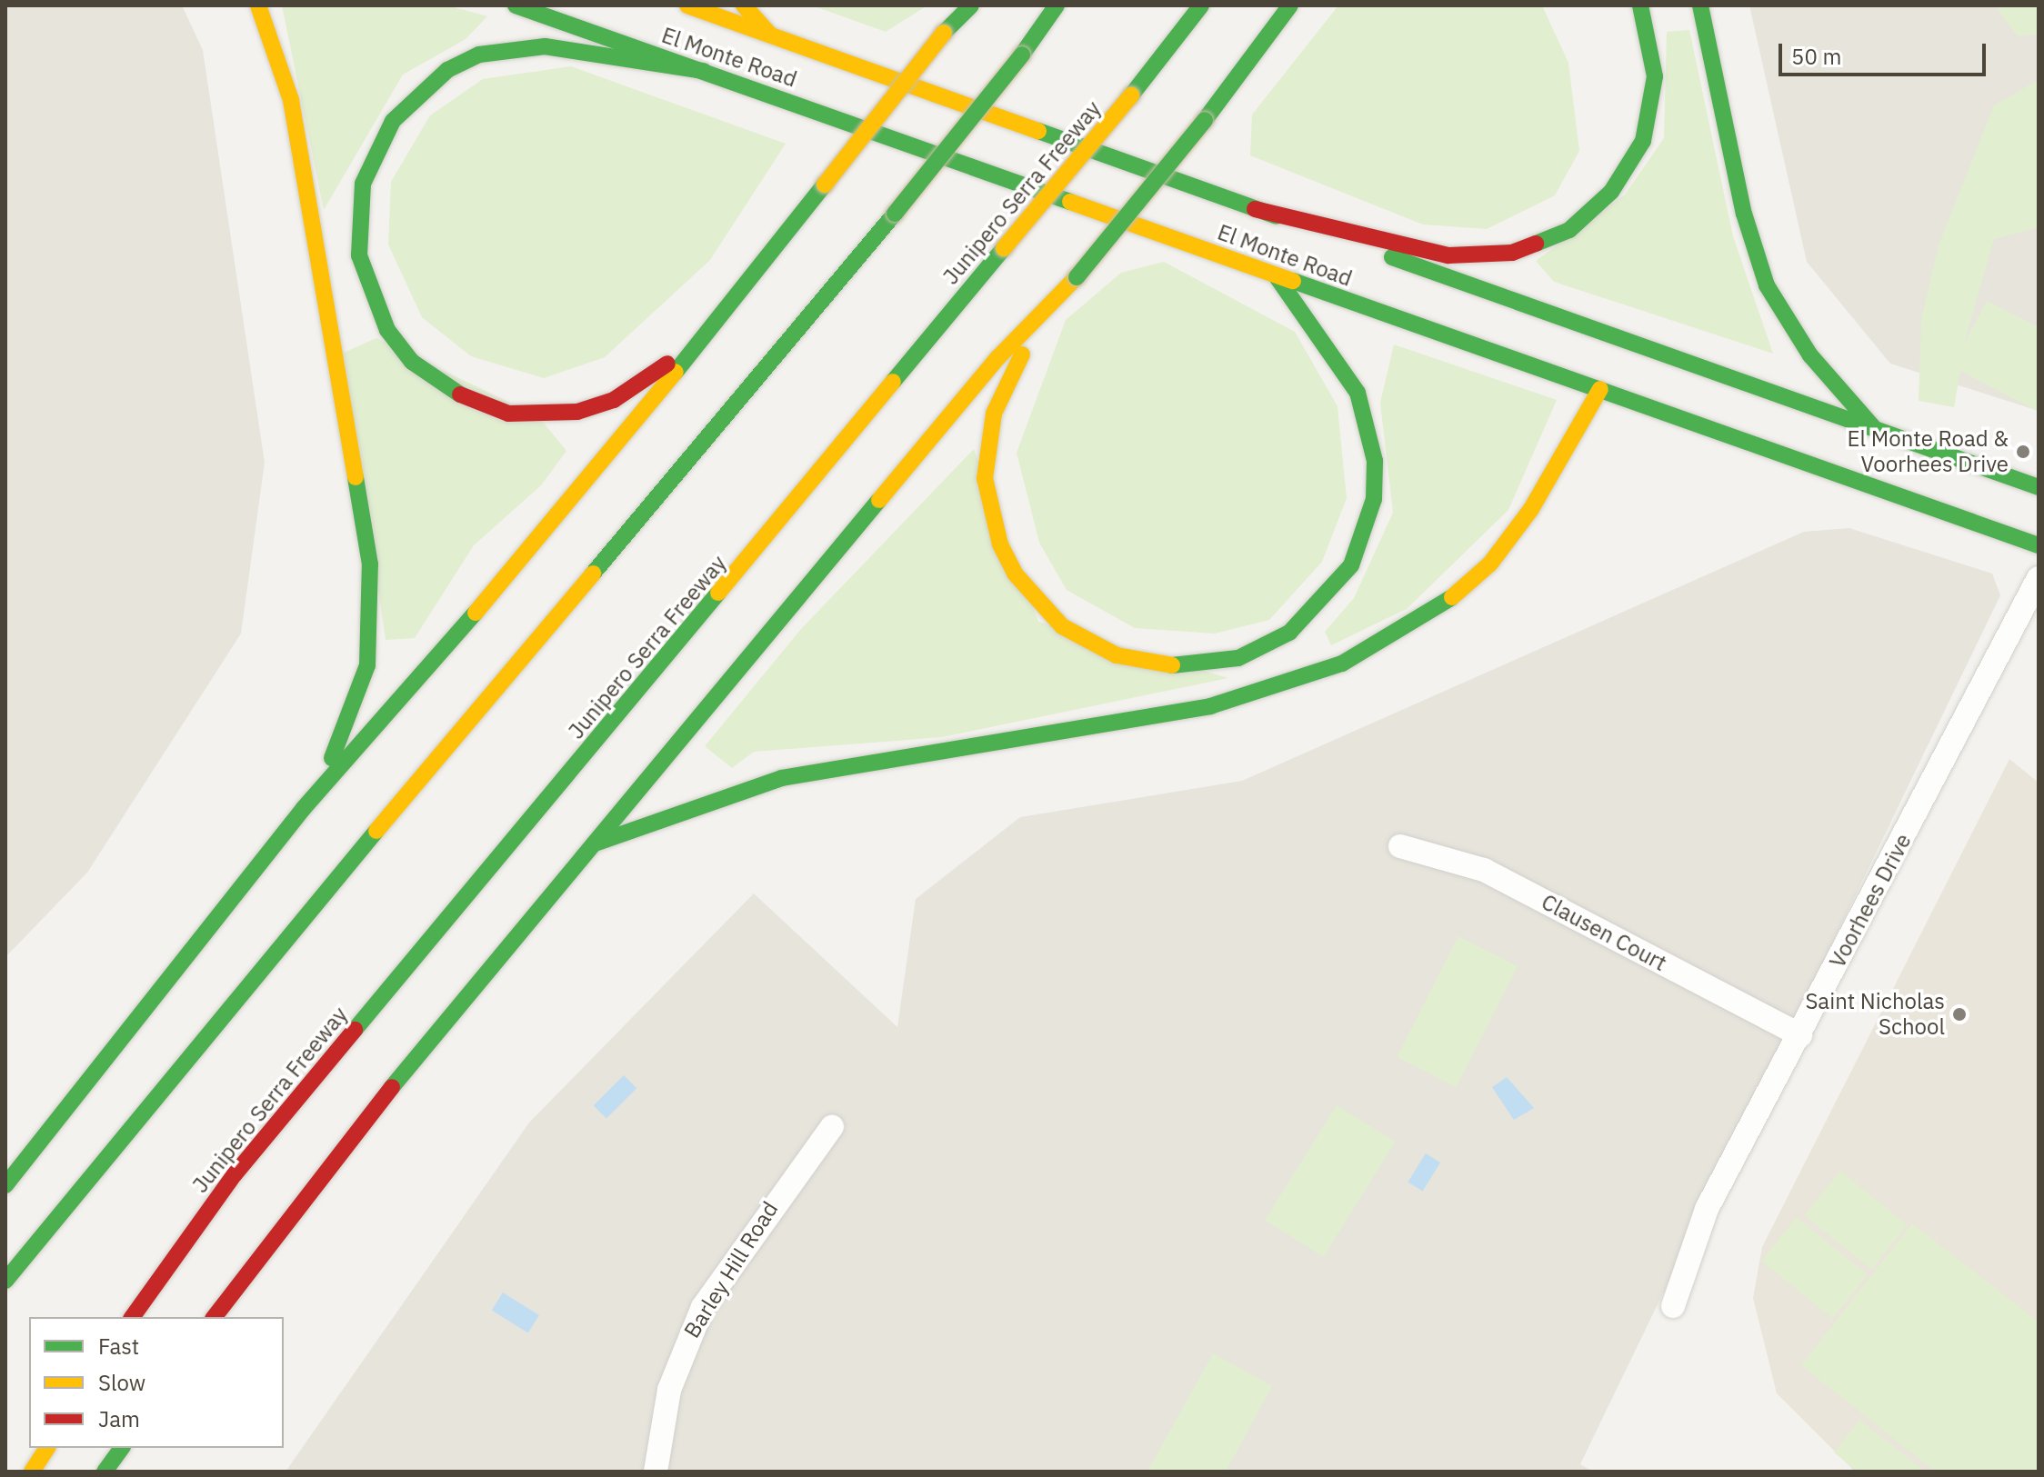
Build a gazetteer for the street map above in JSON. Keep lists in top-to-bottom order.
{
  "streets": {
    "main road": ["El Monte Road", "Junipero Serra Freeway"],
    "street": ["Voorhees Drive", "Clausen Court", "Barley Hill Road"]
  },
  "crossings": [
    ["Voorhees Drive", "Clausen Court"]
  ],
  "places": ["El Monte Road & Voorhees Drive", "Saint Nicholas School"],
  "legend": ["Fast", "Slow", "Jam"],
  "scale_bar": "50 m"
}
